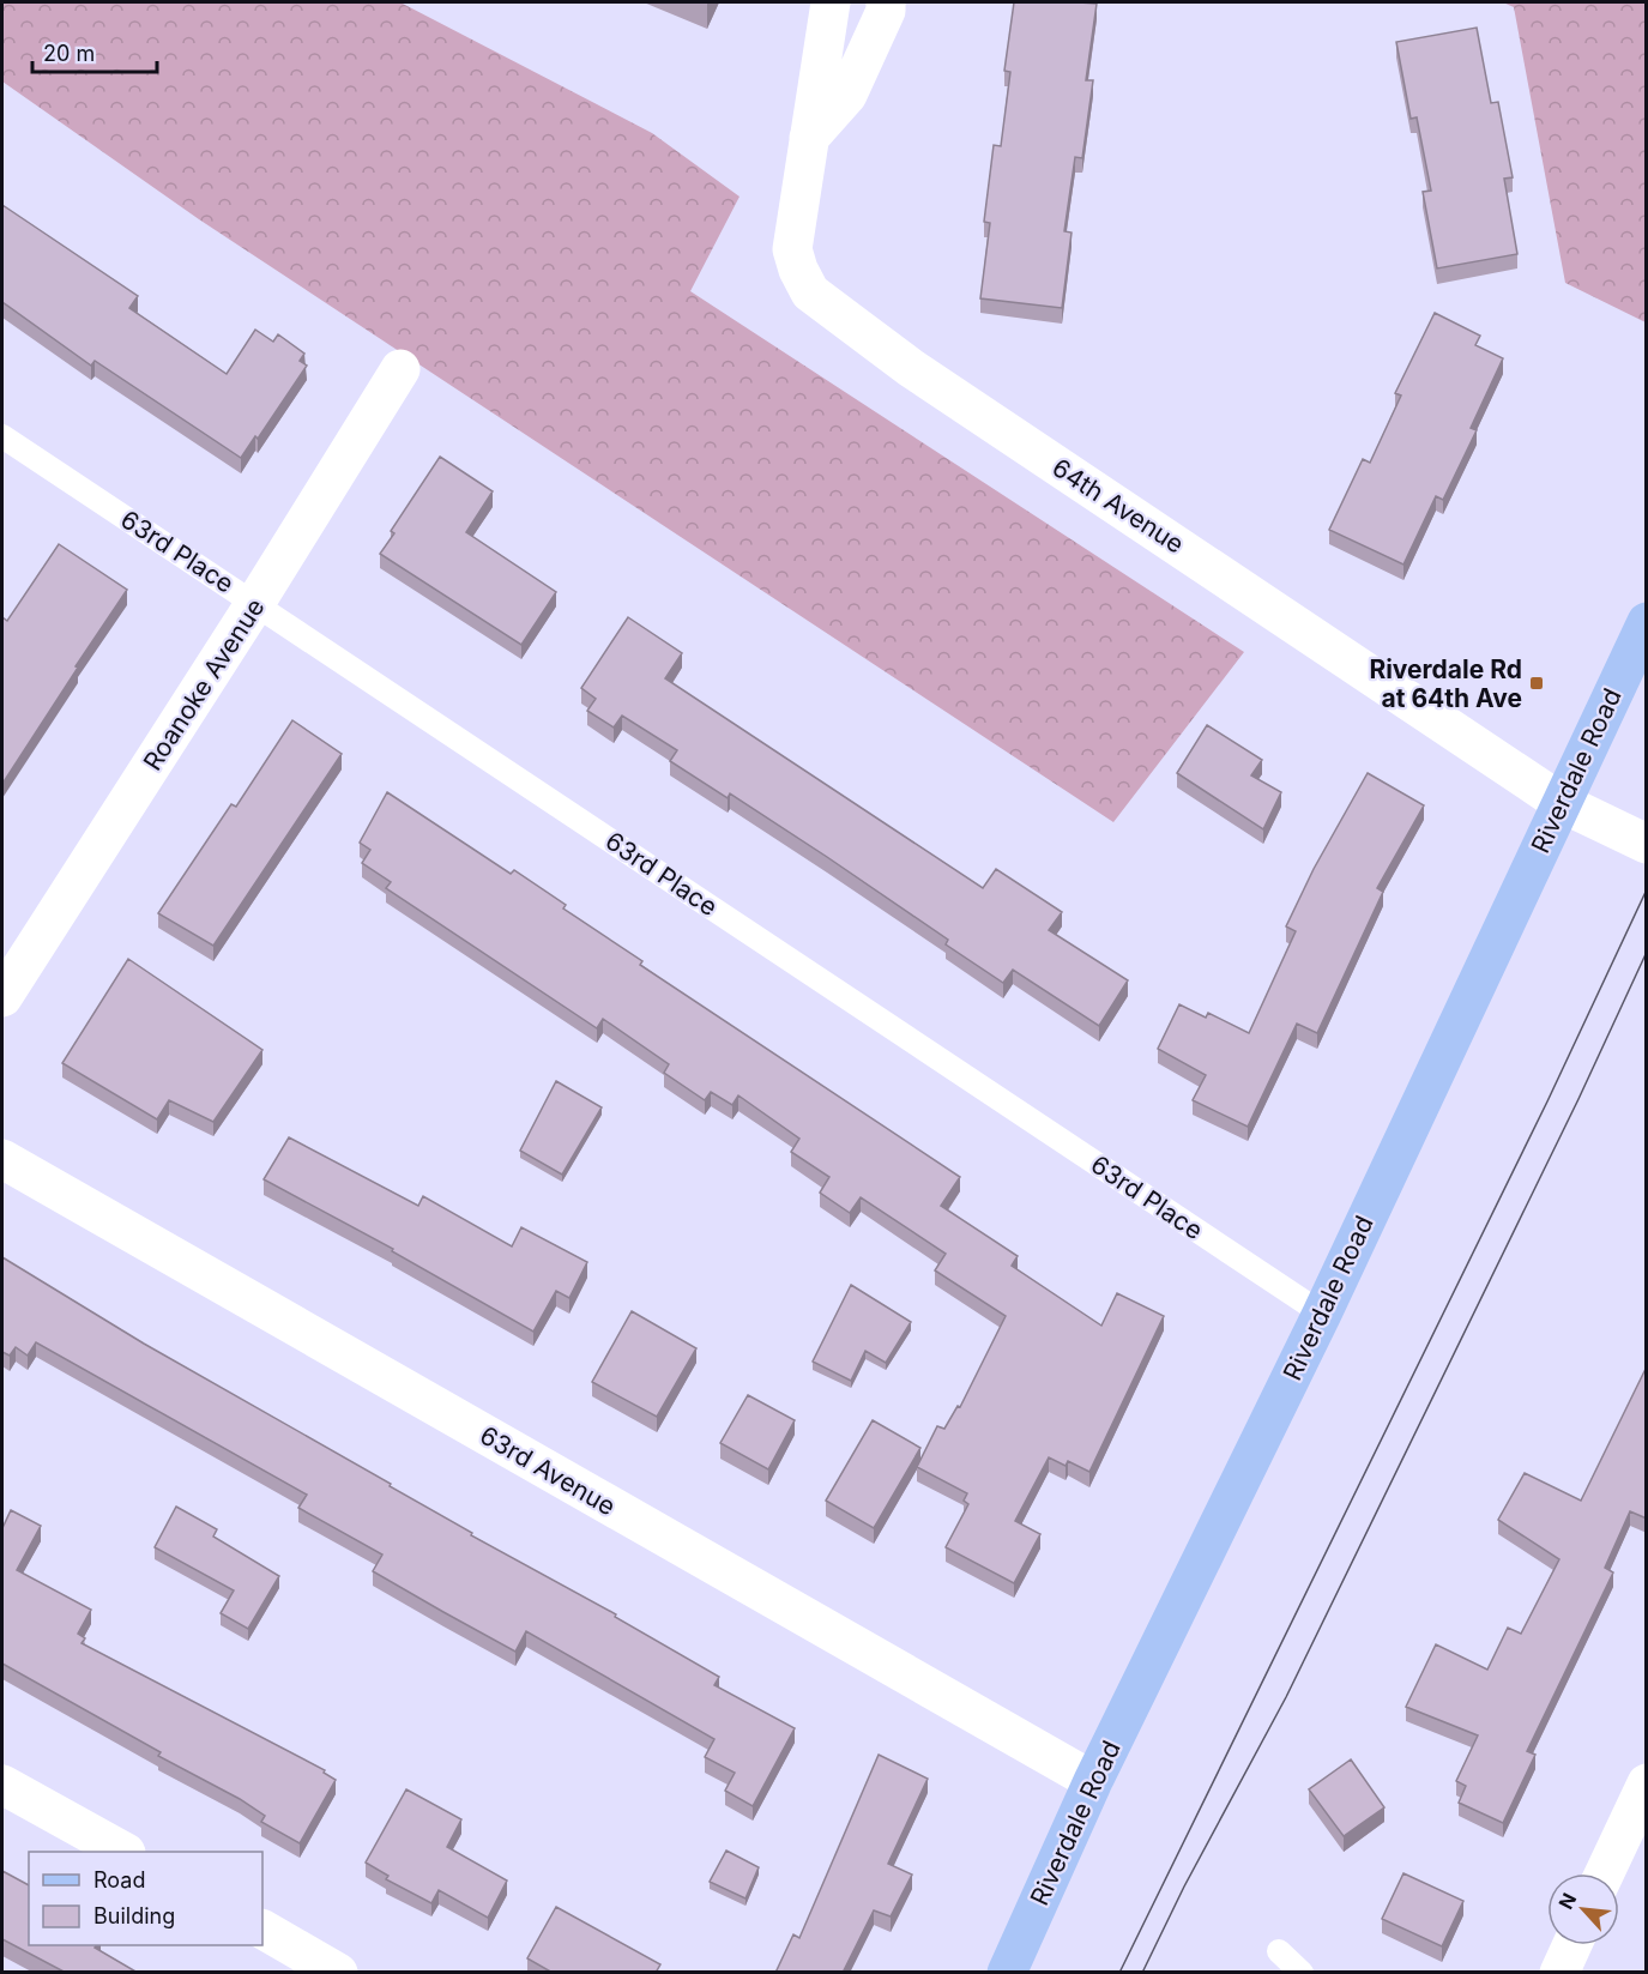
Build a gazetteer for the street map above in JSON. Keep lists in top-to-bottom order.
{
  "streets": {
    "main road": ["Riverdale Road"],
    "street": ["64th Avenue", "Roanoke Avenue", "63rd Avenue"],
    "lane": ["63rd Place"]
  },
  "crossings": [
    ["64th Avenue", "Riverdale Road"],
    ["63rd Place", "Roanoke Avenue"],
    ["63rd Place", "Riverdale Road"],
    ["Riverdale Road", "63rd Avenue"]
  ],
  "places": {
    "transit": ["Riverdale Rd at 64th Ave"]
  },
  "legend": ["Road", "Building"],
  "scale_bar": "20 m",
  "north": "top left"
}
